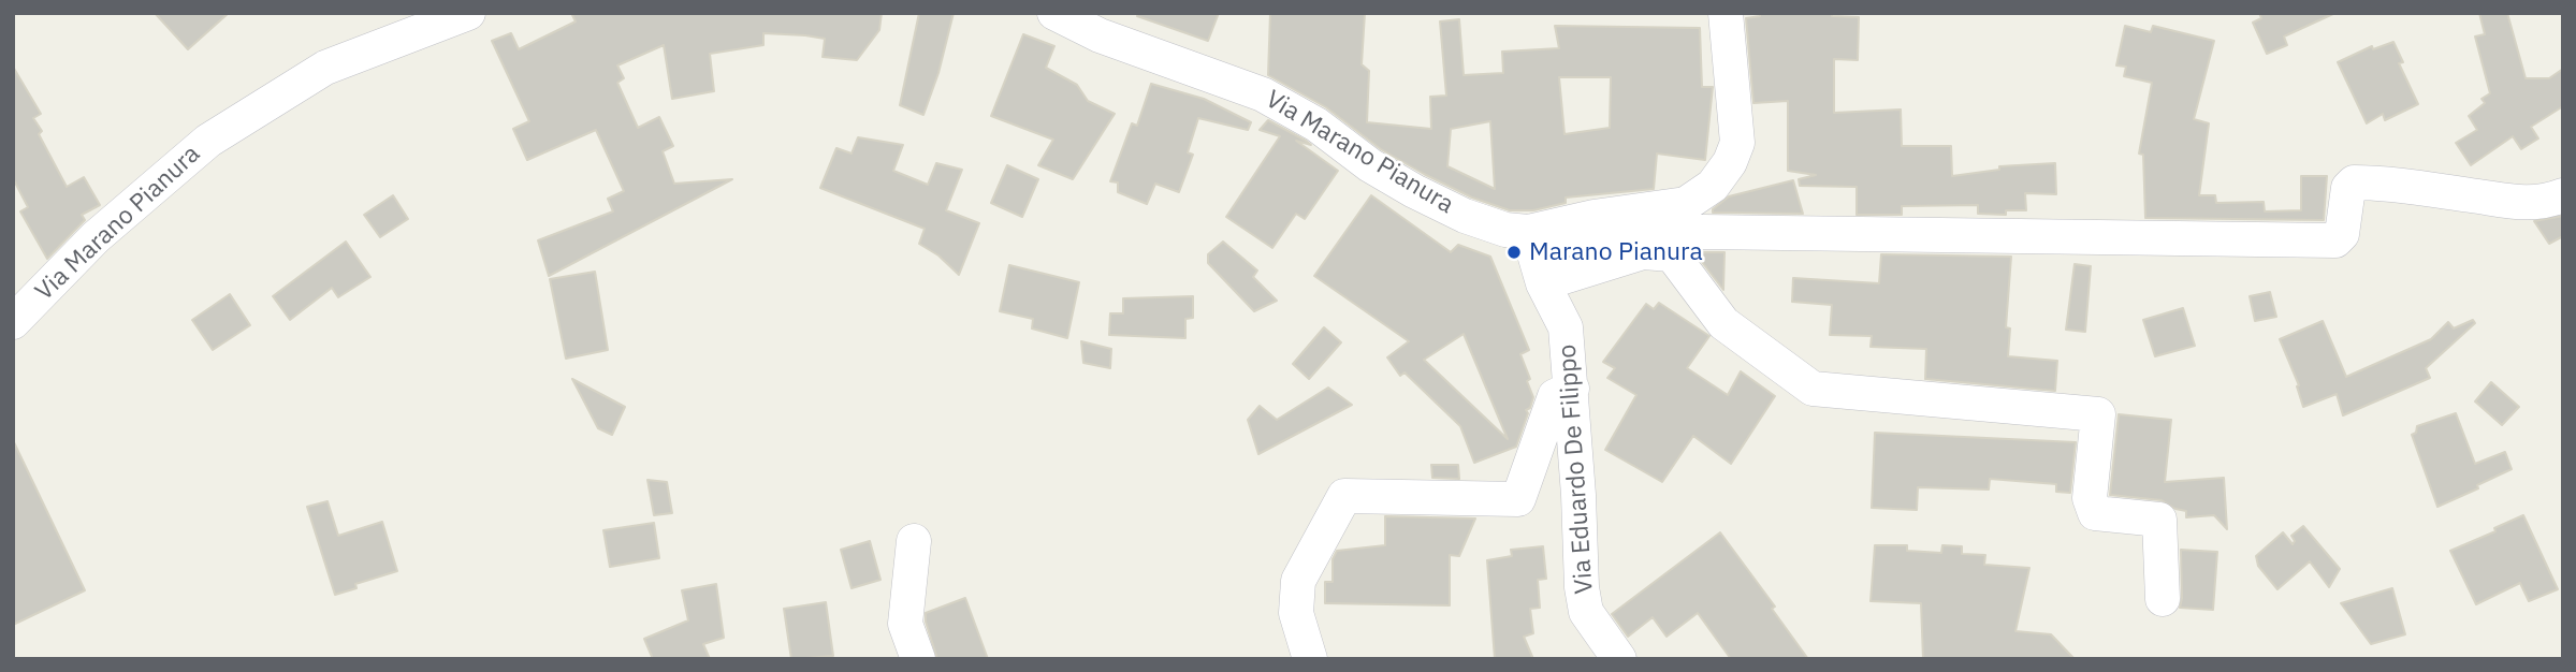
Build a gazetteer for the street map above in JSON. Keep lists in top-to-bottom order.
{
  "streets": {
    "street": ["Via Marano Pianura", "Via Eduardo De Filippo"]
  },
  "crossings": [
    ["Via Marano Pianura", "Via Eduardo De Filippo"]
  ],
  "places": ["Marano Pianura"]
}
